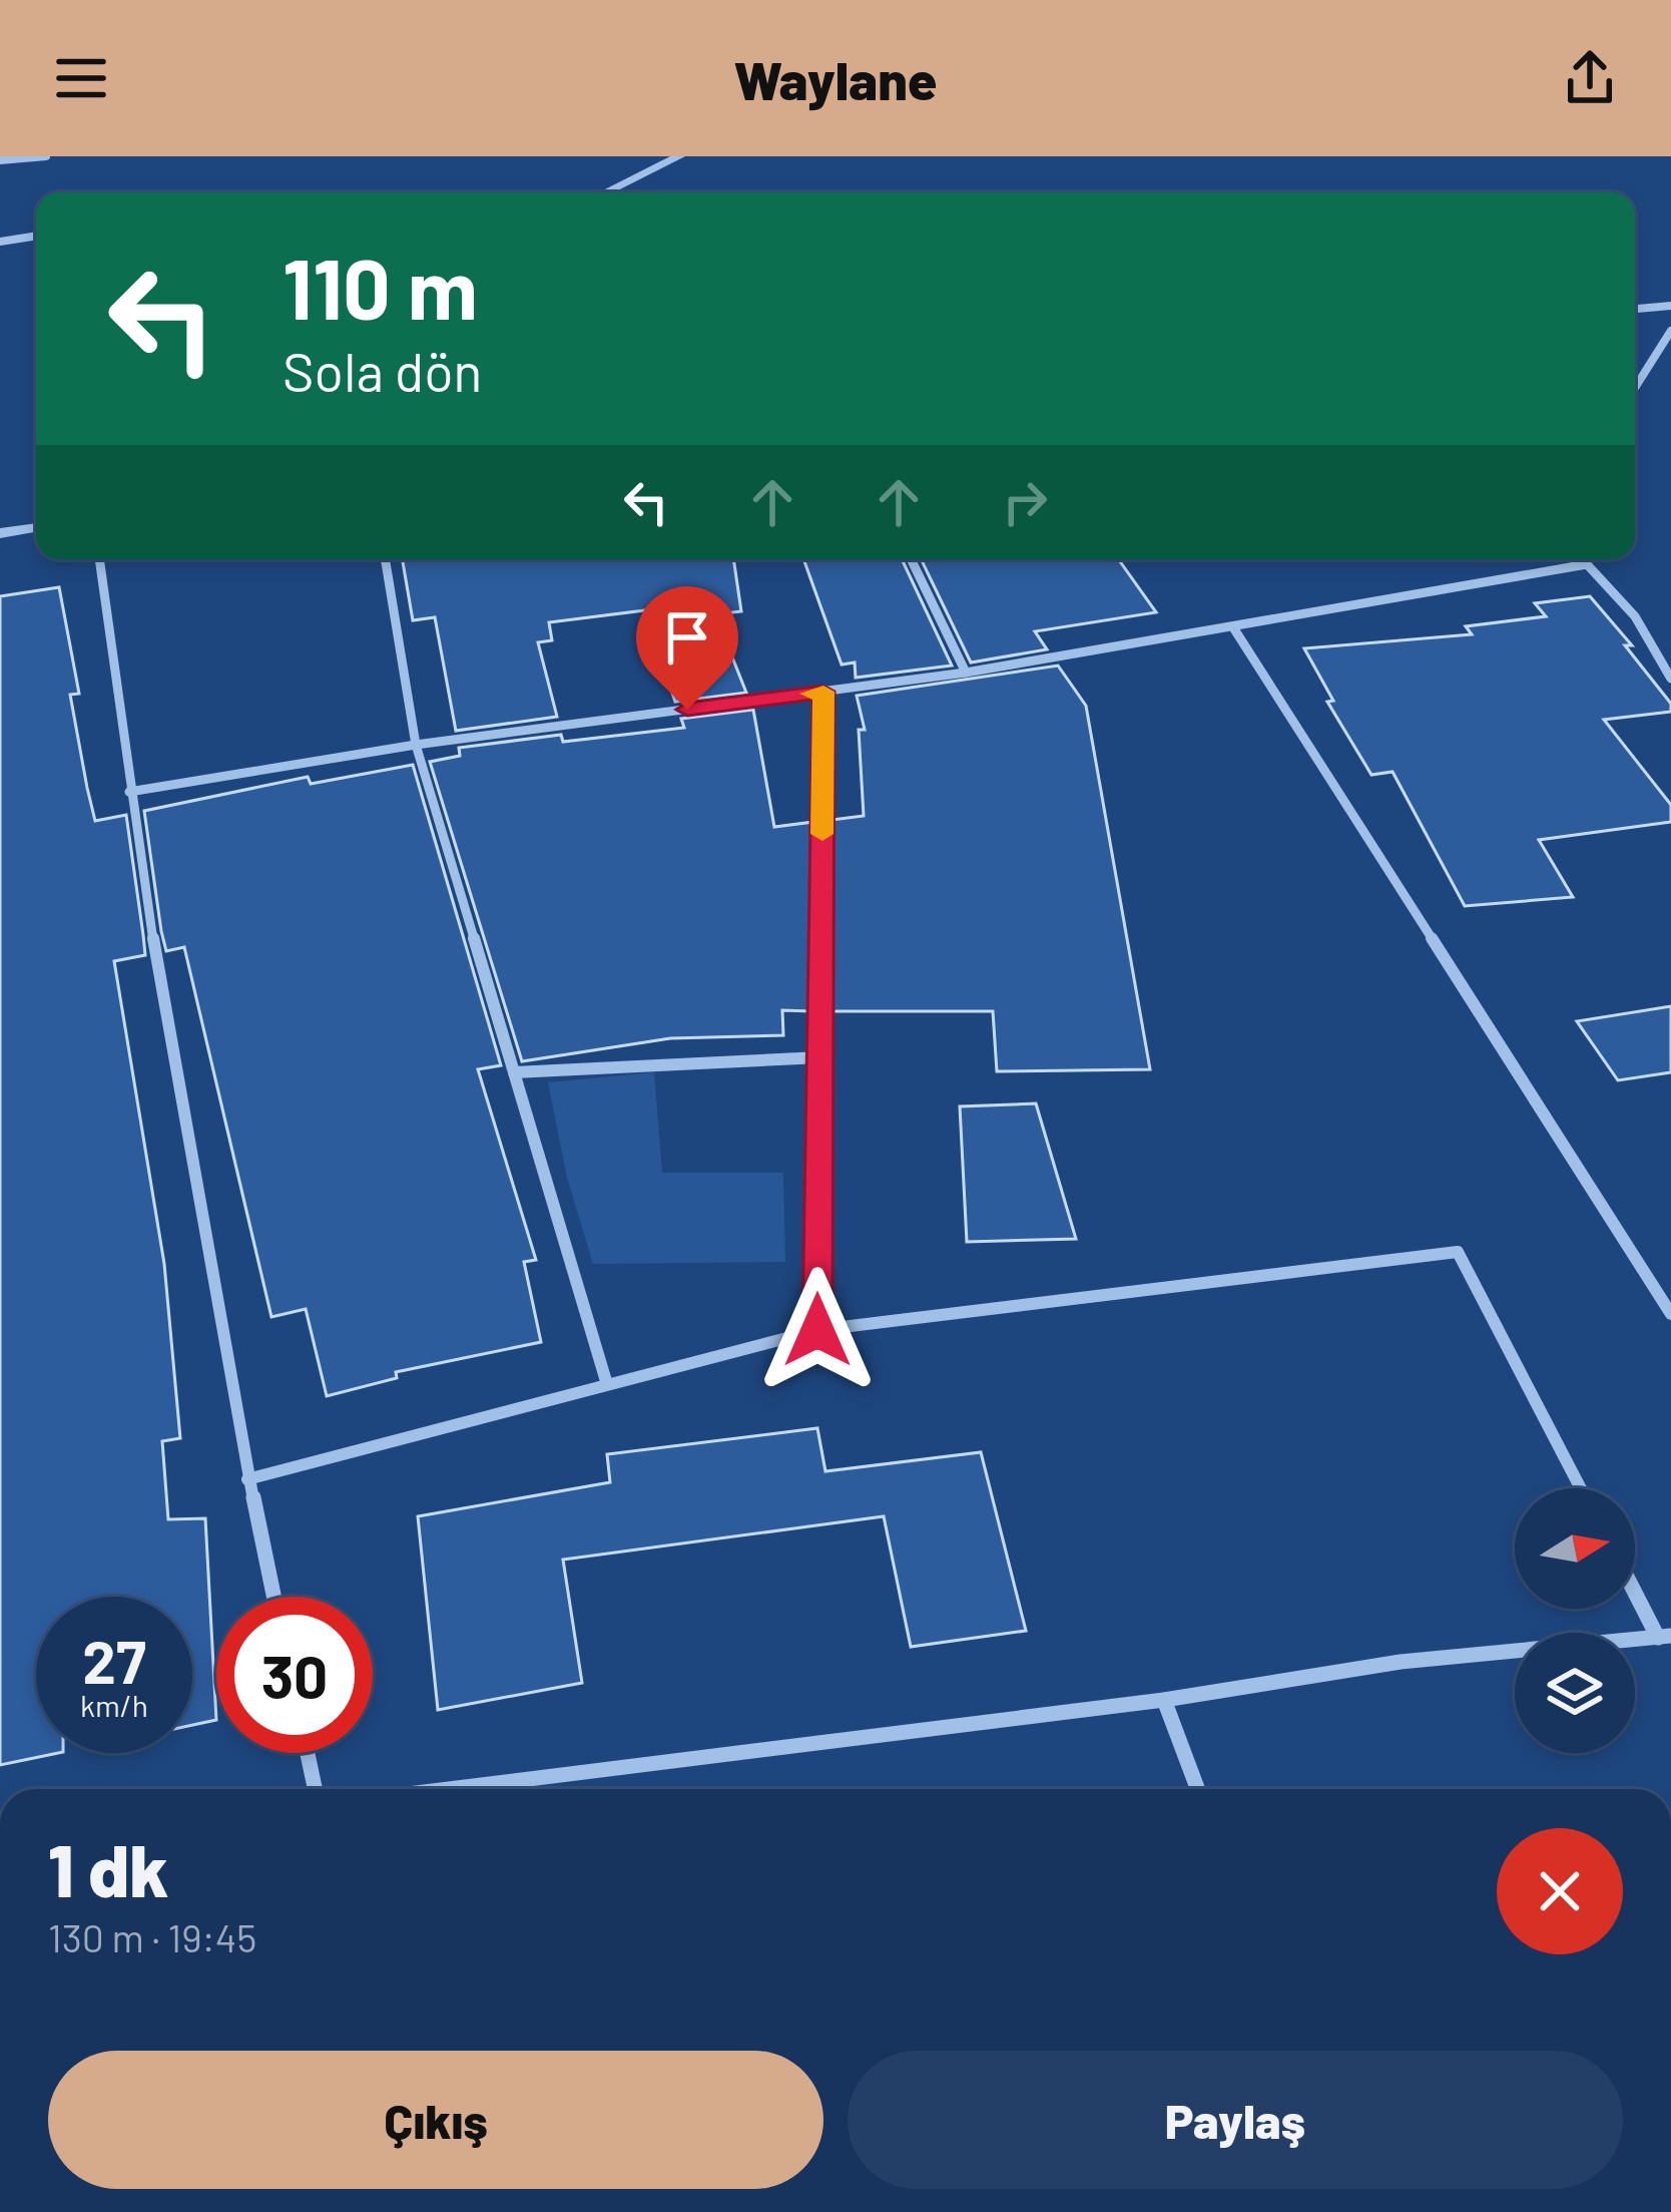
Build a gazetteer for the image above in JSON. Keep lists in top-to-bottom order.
{
  "north": "right",
  "page": {
    "header": "Waylane",
    "turn": ["110 m", "Sola dön"],
    "speed": "27 km/h",
    "limit": "30",
    "heading": ["1 dk", "130 m · 19:45"],
    "buttons": ["Çıkış", "Paylaş"]
  }
}
